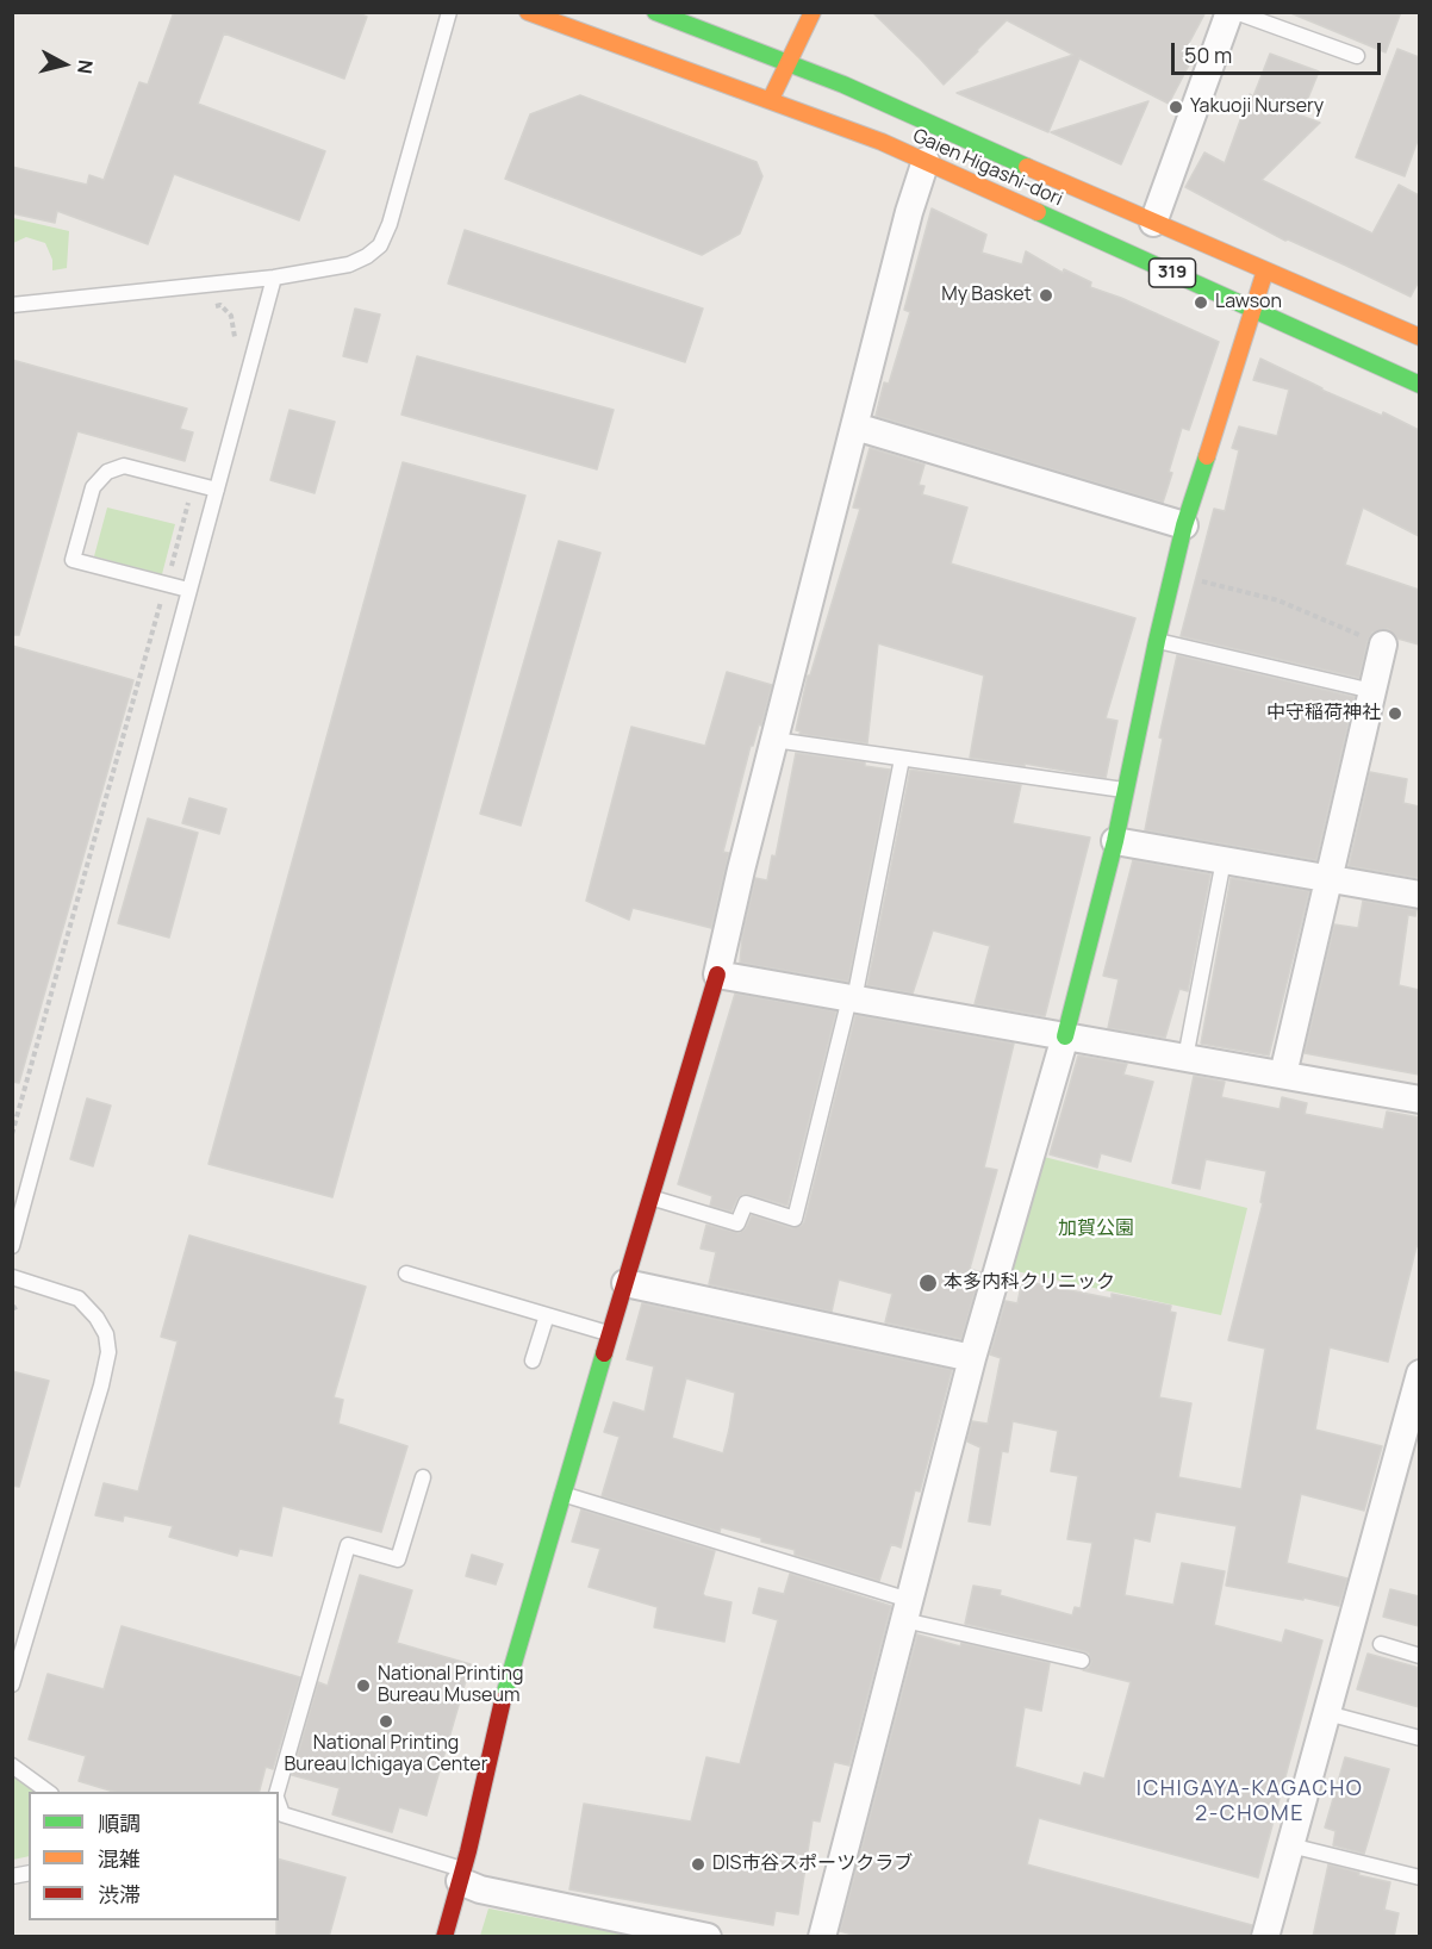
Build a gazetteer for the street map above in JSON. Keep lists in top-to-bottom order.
{
  "streets": {
    "street": ["Gaien Higashi-dori", "319"]
  },
  "districts": ["ICHIGAYA-KAGACHO 2-CHOME"],
  "parks": ["加賀公園"],
  "places": [
    "Yakuoji Nursery",
    "My Basket",
    "Lawson",
    "中守稲荷神社",
    "本多内科クリニック",
    "National Printing Bureau Museum",
    "National Printing Bureau Ichigaya Center",
    "DIS市谷スポーツクラブ"
  ],
  "legend": ["順調", "混雑", "渋滞"],
  "scale_bar": "50 m",
  "north": "right"
}
